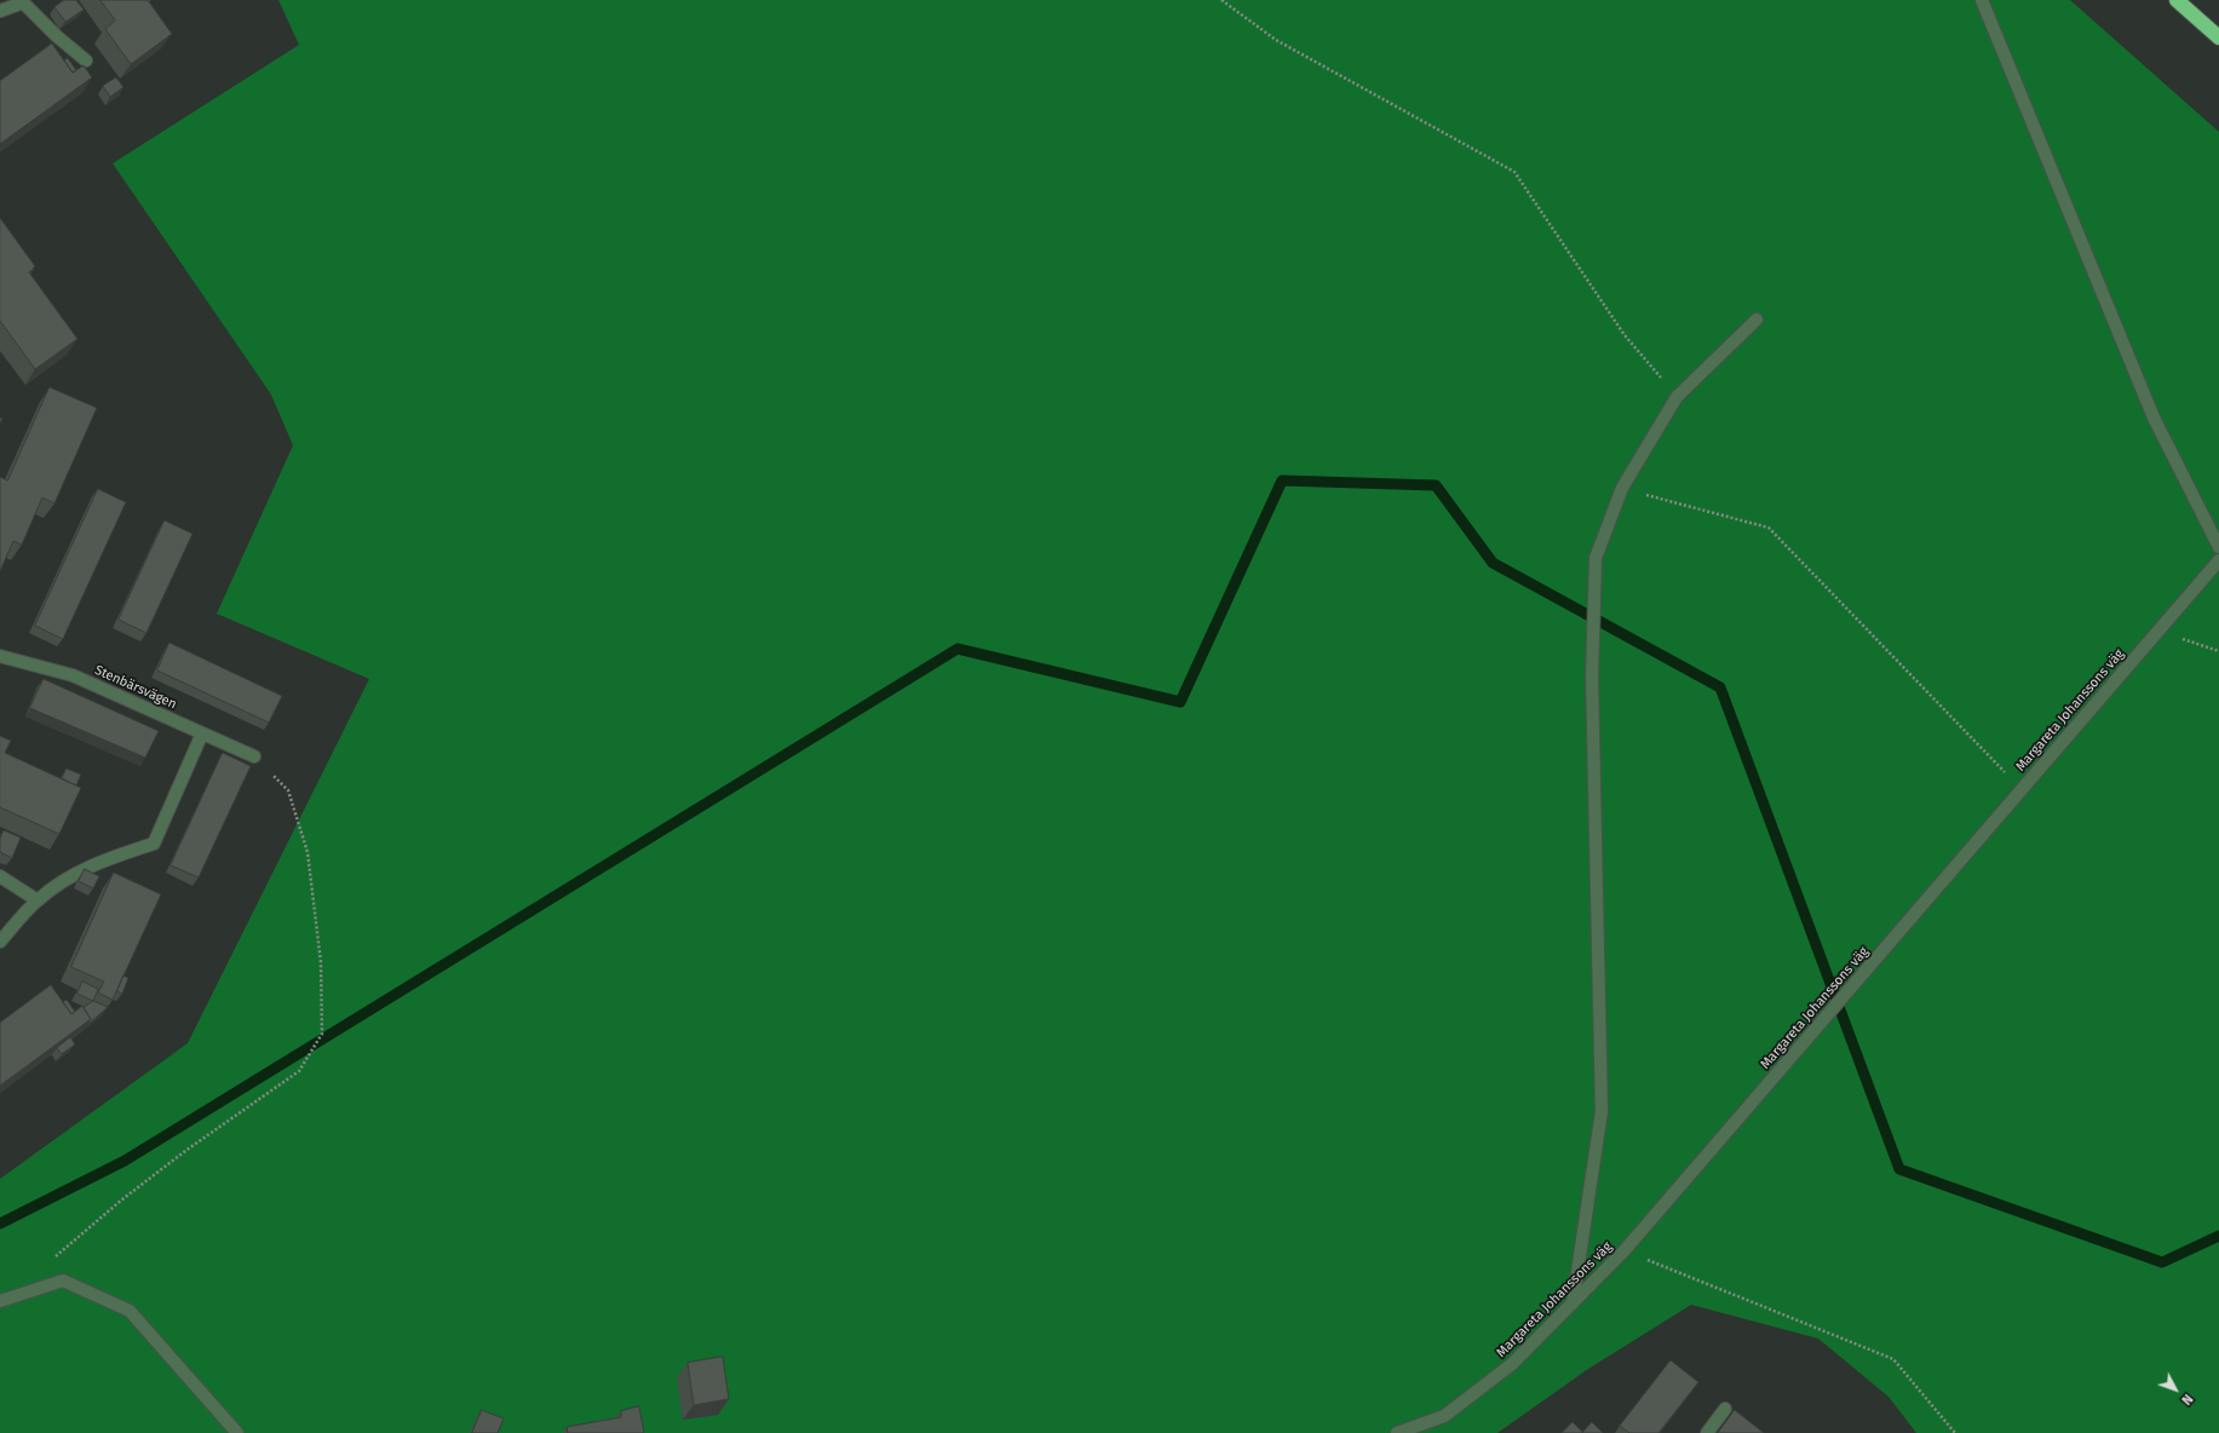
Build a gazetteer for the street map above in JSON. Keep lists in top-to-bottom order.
{
  "streets": {
    "lane": ["Stenbärsvägen", "Margareta Johanssons väg"]
  },
  "north": "bottom right"
}
